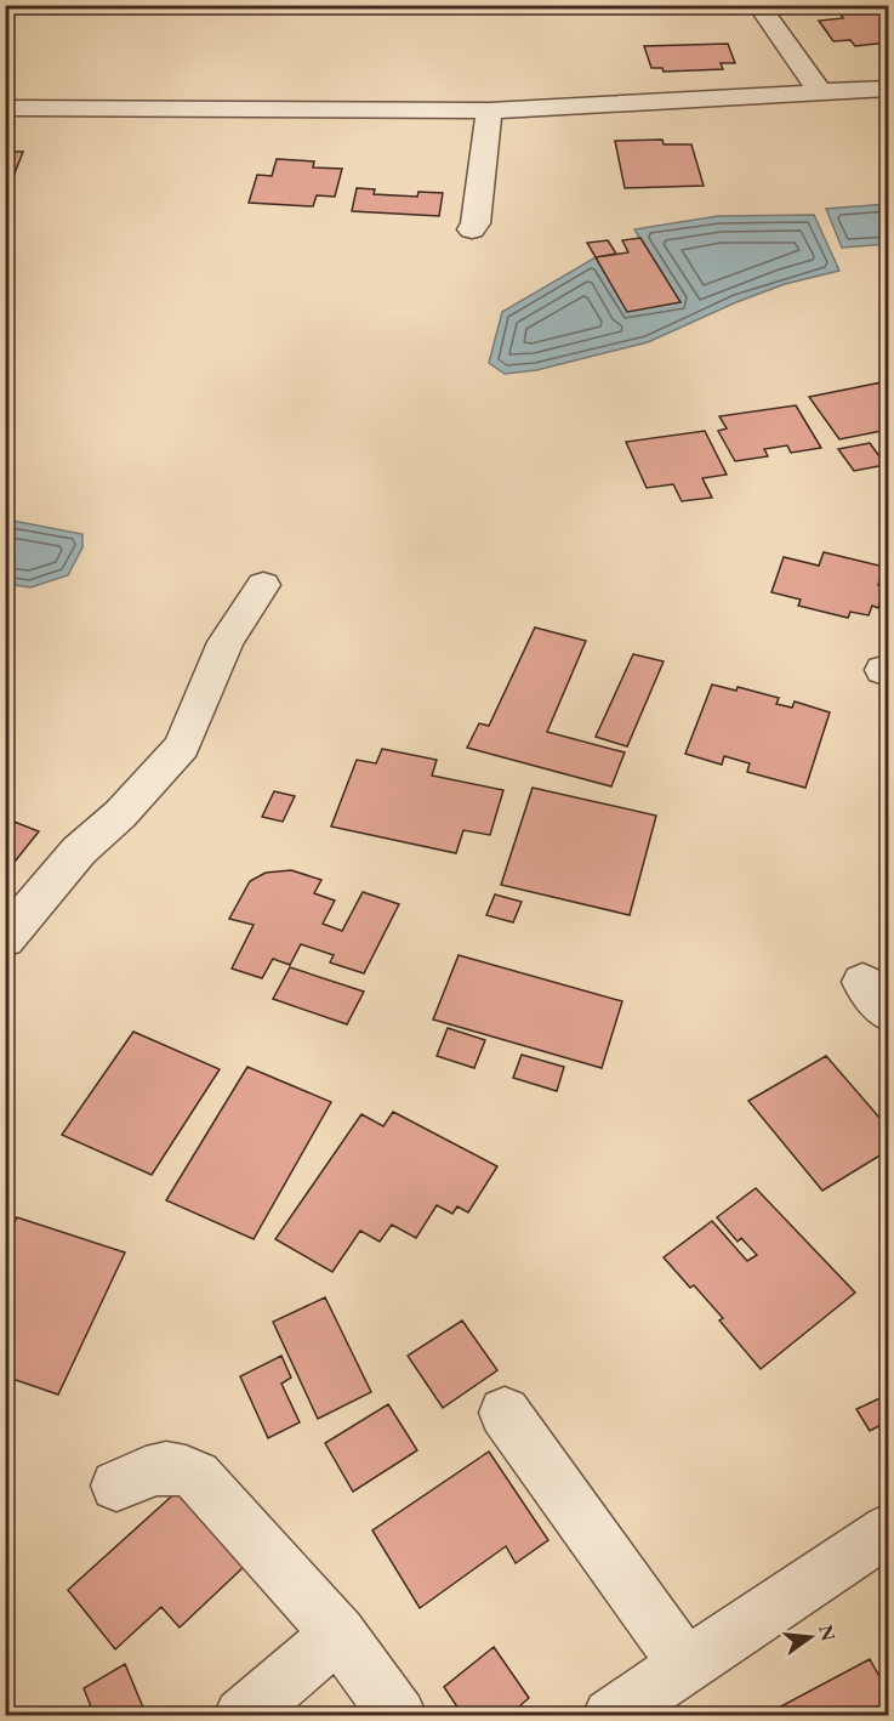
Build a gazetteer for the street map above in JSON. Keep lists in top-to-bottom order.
{
  "north": "right"
}
